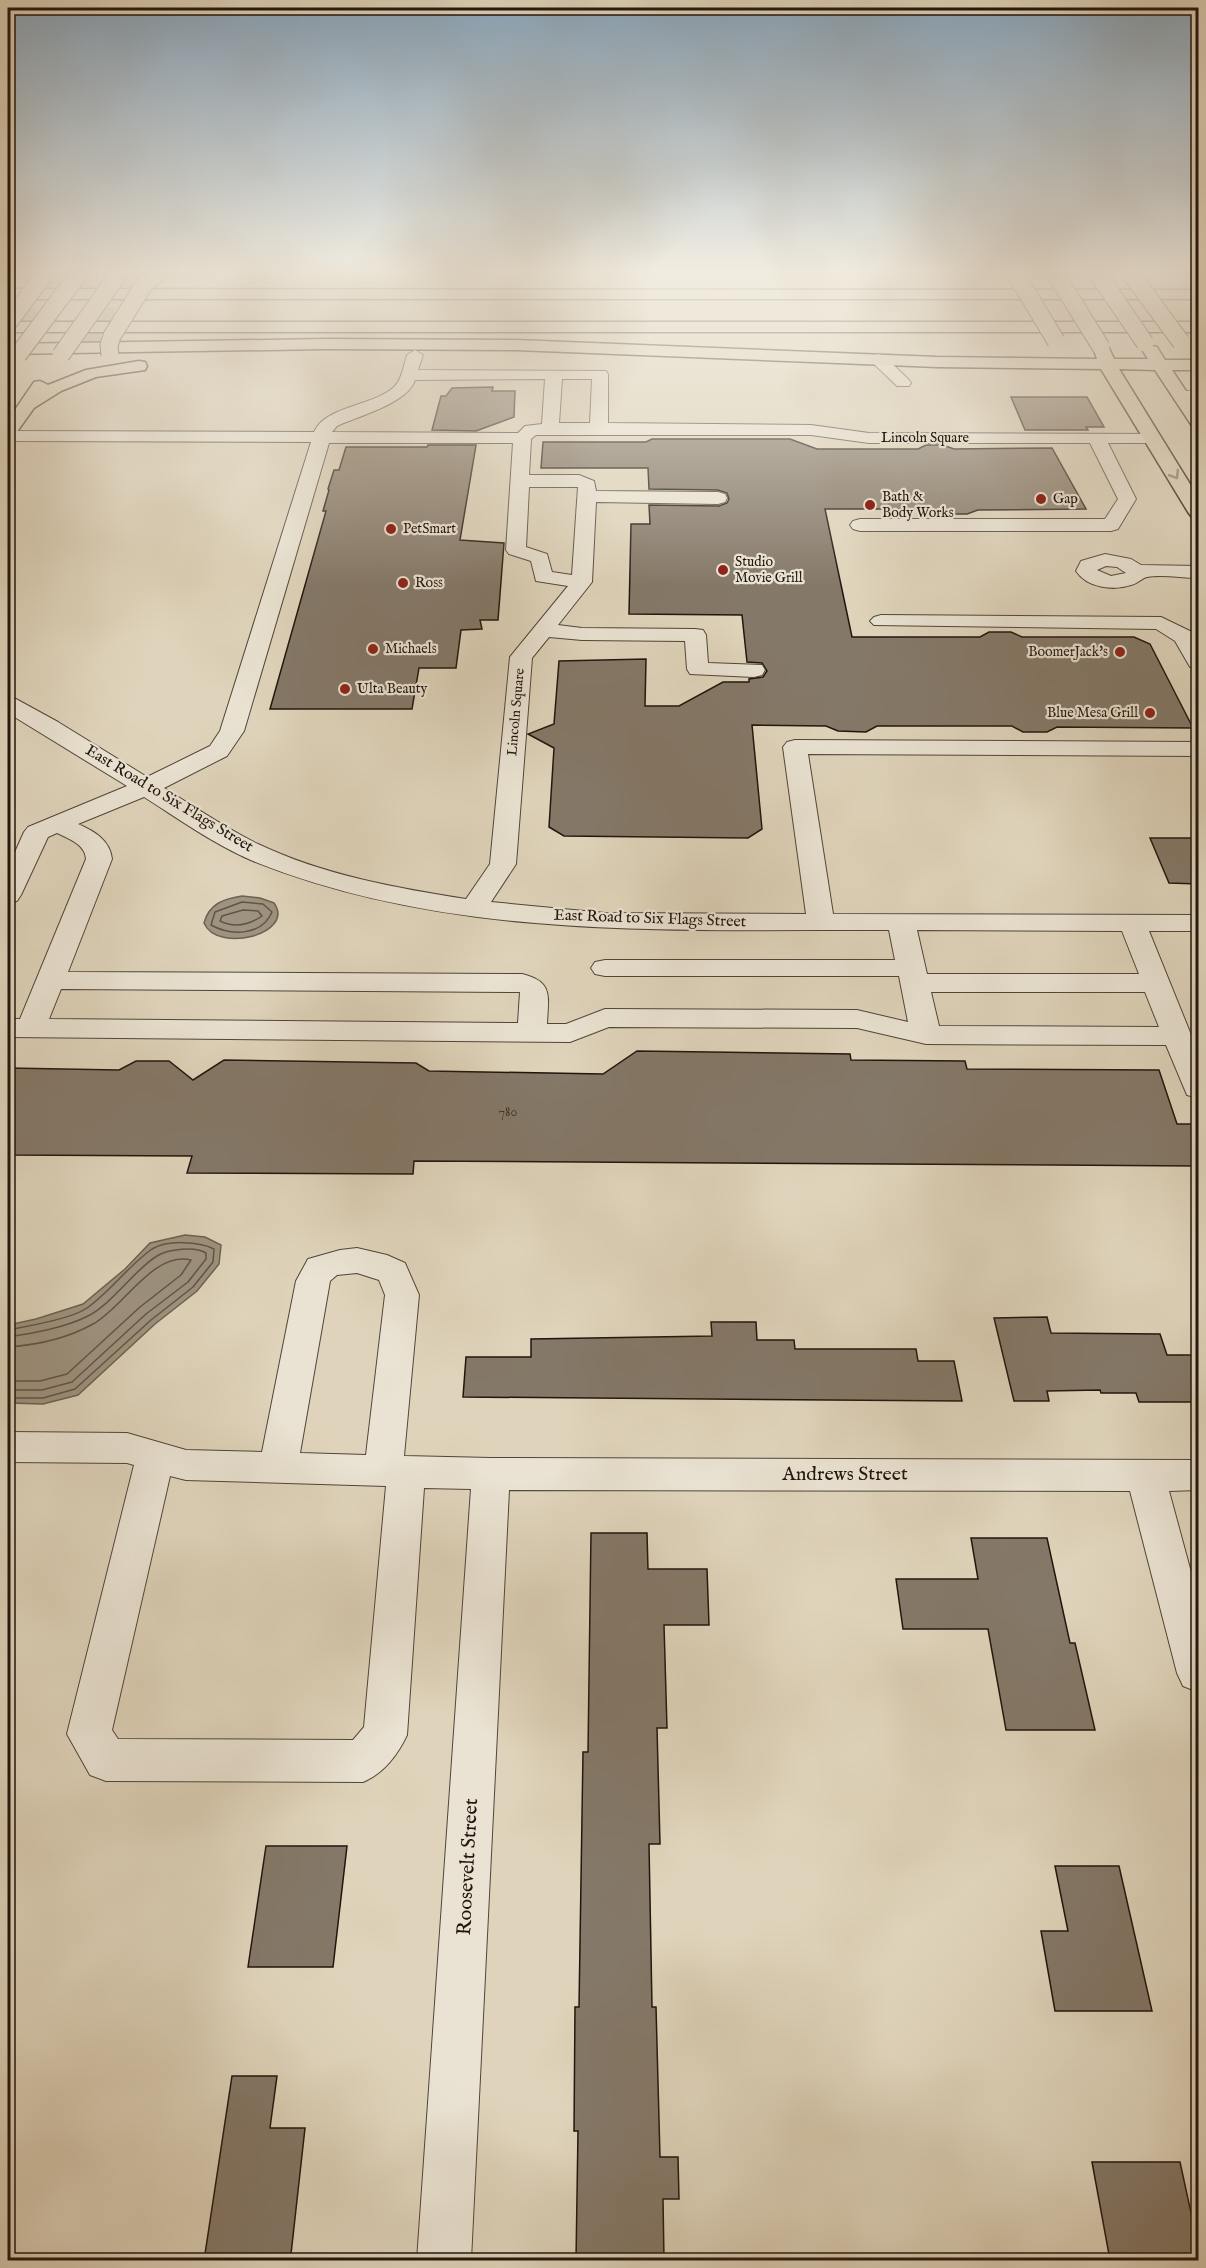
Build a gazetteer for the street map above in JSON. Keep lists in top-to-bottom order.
{
  "streets": {
    "street": [
      "Lincoln Square",
      "East Road to Six Flags Street",
      "Andrews Street",
      "Roosevelt Street"
    ]
  },
  "crossings": [
    ["Lincoln Square", "East Road to Six Flags Street"],
    ["Andrews Street", "Roosevelt Street"]
  ],
  "places": [
    "Gap",
    "Bath & Body Works",
    "PetSmart",
    "Studio Movie Grill",
    "Ross",
    "Michaels",
    "BoomerJack's",
    "Ulta Beauty",
    "Blue Mesa Grill"
  ],
  "house_numbers": ["780"]
}
